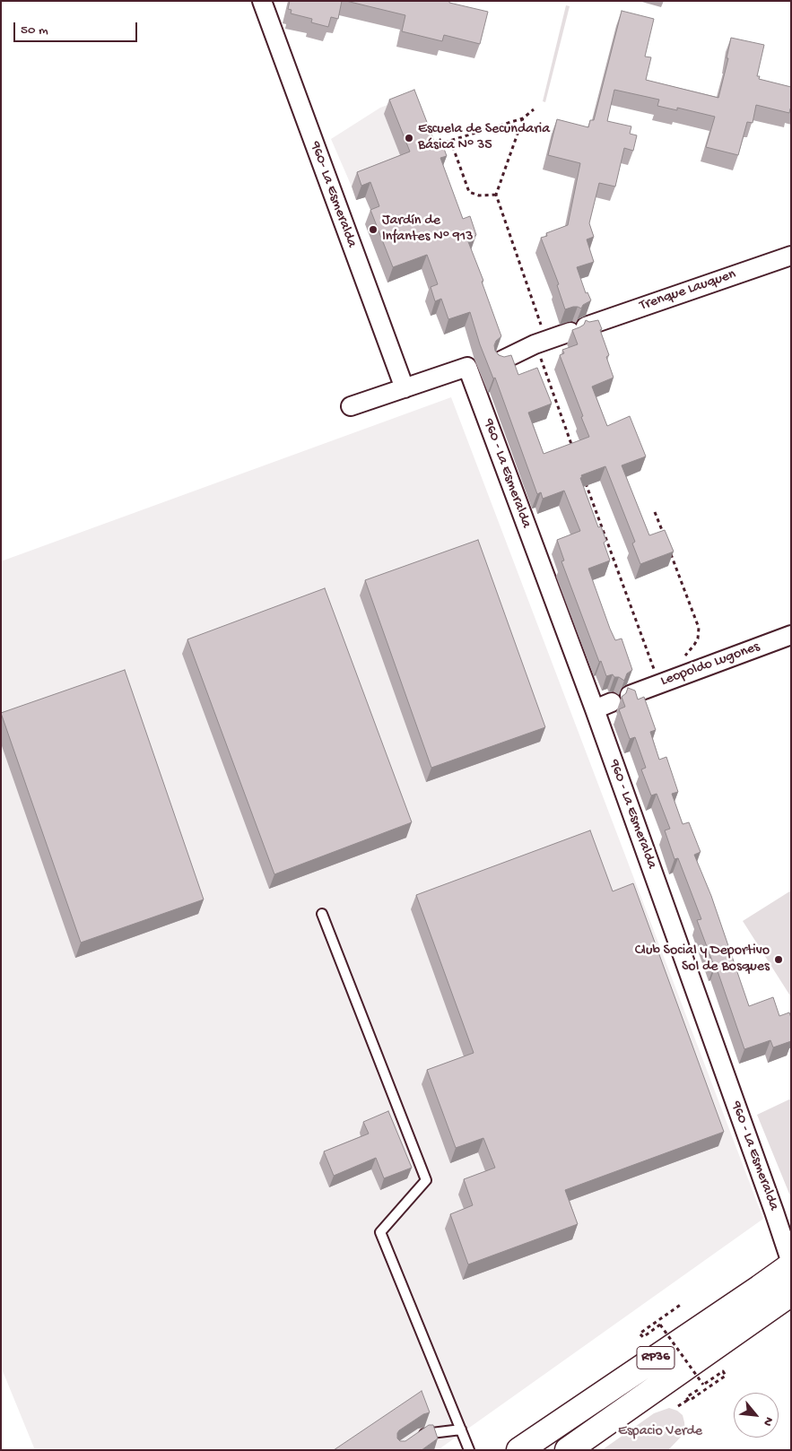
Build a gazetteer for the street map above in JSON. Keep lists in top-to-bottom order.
{
  "streets": {
    "main road": ["RP36"],
    "street": [
      "960- La Esmeralda",
      "Trenque Lauquen",
      "960 - La Esmeralda",
      "Leopoldo Lugones"
    ]
  },
  "crossings": [
    ["960- La Esmeralda", "960 - La Esmeralda"],
    ["960 - La Esmeralda", "RP36"]
  ],
  "parks": ["Espacio Verde"],
  "places": ["Escuela de Secundaria Básica N° 35", "Jardín de Infantes N° 913", "Club Social y Deportivo Sol de Bosques"],
  "scale_bar": "50 m",
  "north": "bottom right"
}
